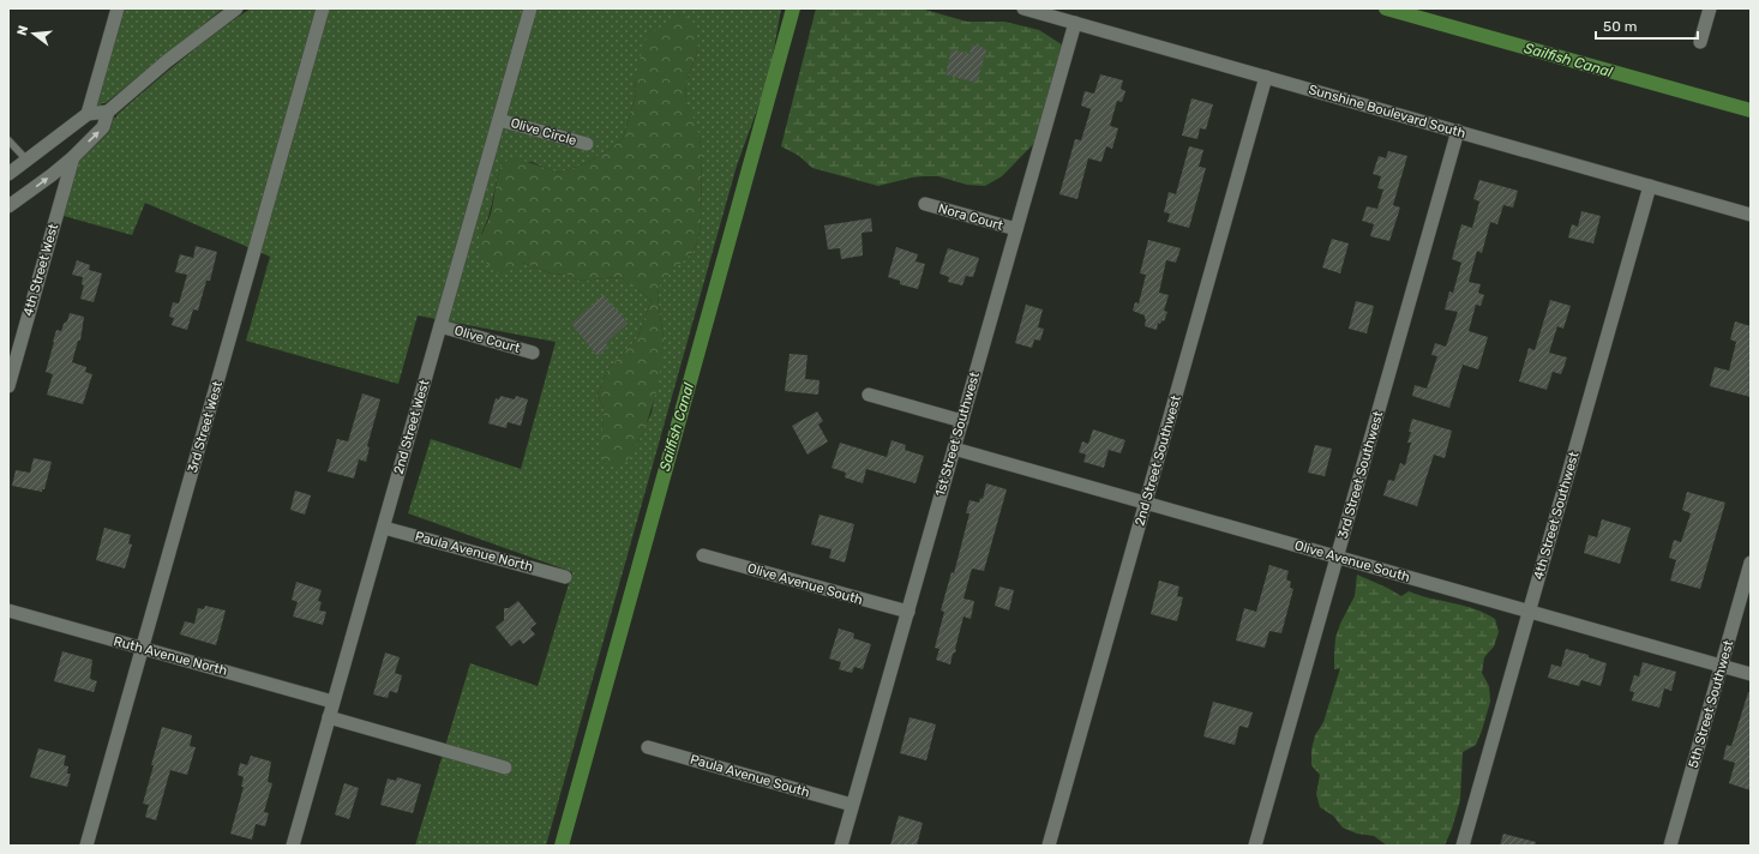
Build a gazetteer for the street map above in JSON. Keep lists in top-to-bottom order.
{
  "streets": {
    "street": [
      "Sunshine Boulevard South",
      "Olive Circle",
      "Nora Court",
      "4th Street West",
      "Olive Court",
      "3rd Street West",
      "2nd Street West",
      "1st Street Southwest",
      "2nd Street Southwest",
      "3rd Street Southwest",
      "4th Street Southwest",
      "Paula Avenue North",
      "Olive Avenue South",
      "Ruth Avenue North",
      "5th Street Southwest",
      "Paula Avenue South"
    ]
  },
  "crossings": [
    ["Sunshine Boulevard South", "1st Street Southwest"],
    ["Sunshine Boulevard South", "2nd Street Southwest"],
    ["Sunshine Boulevard South", "3rd Street Southwest"],
    ["Sunshine Boulevard South", "4th Street Southwest"],
    ["Olive Circle", "2nd Street West"],
    ["Nora Court", "1st Street Southwest"],
    ["Olive Court", "2nd Street West"],
    ["3rd Street West", "Ruth Avenue North"],
    ["2nd Street West", "Paula Avenue North"],
    ["2nd Street West", "Ruth Avenue North"],
    ["1st Street Southwest", "Olive Avenue South"],
    ["1st Street Southwest", "Paula Avenue South"],
    ["2nd Street Southwest", "Olive Avenue South"],
    ["3rd Street Southwest", "Olive Avenue South"],
    ["4th Street Southwest", "Olive Avenue South"],
    ["Olive Avenue South", "5th Street Southwest"]
  ],
  "water": ["Sailfish Canal"],
  "scale_bar": "50 m",
  "north": "left"
}
